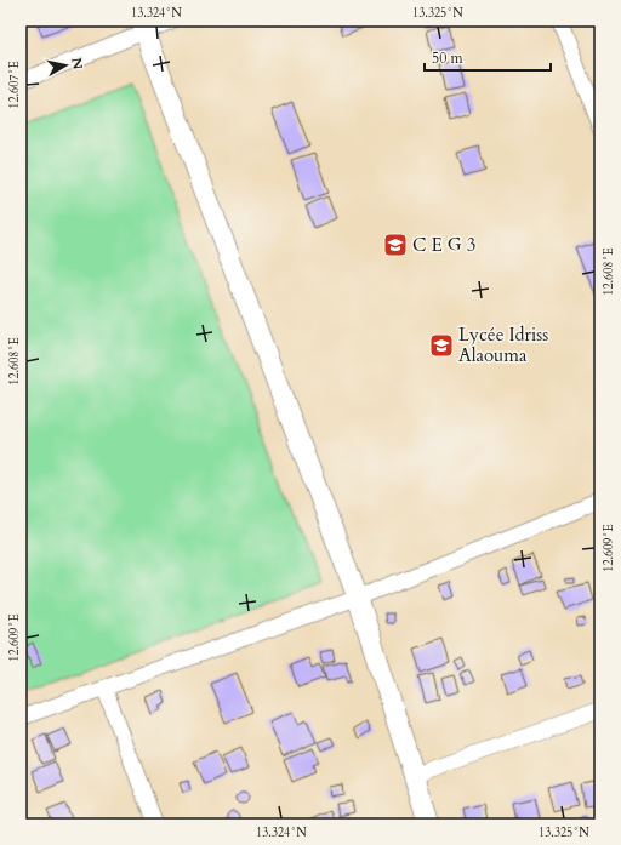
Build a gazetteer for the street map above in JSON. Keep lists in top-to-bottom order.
{
  "places": {
    "school or university": ["C E G 3", "Lycée Idriss Alaouma"]
  },
  "scale_bar": "50 m",
  "north": "right",
  "coordinates": [
    "13.324°N",
    "13.325°N",
    "12.607°E",
    "12.608°E",
    "12.609°E"
  ]
}
